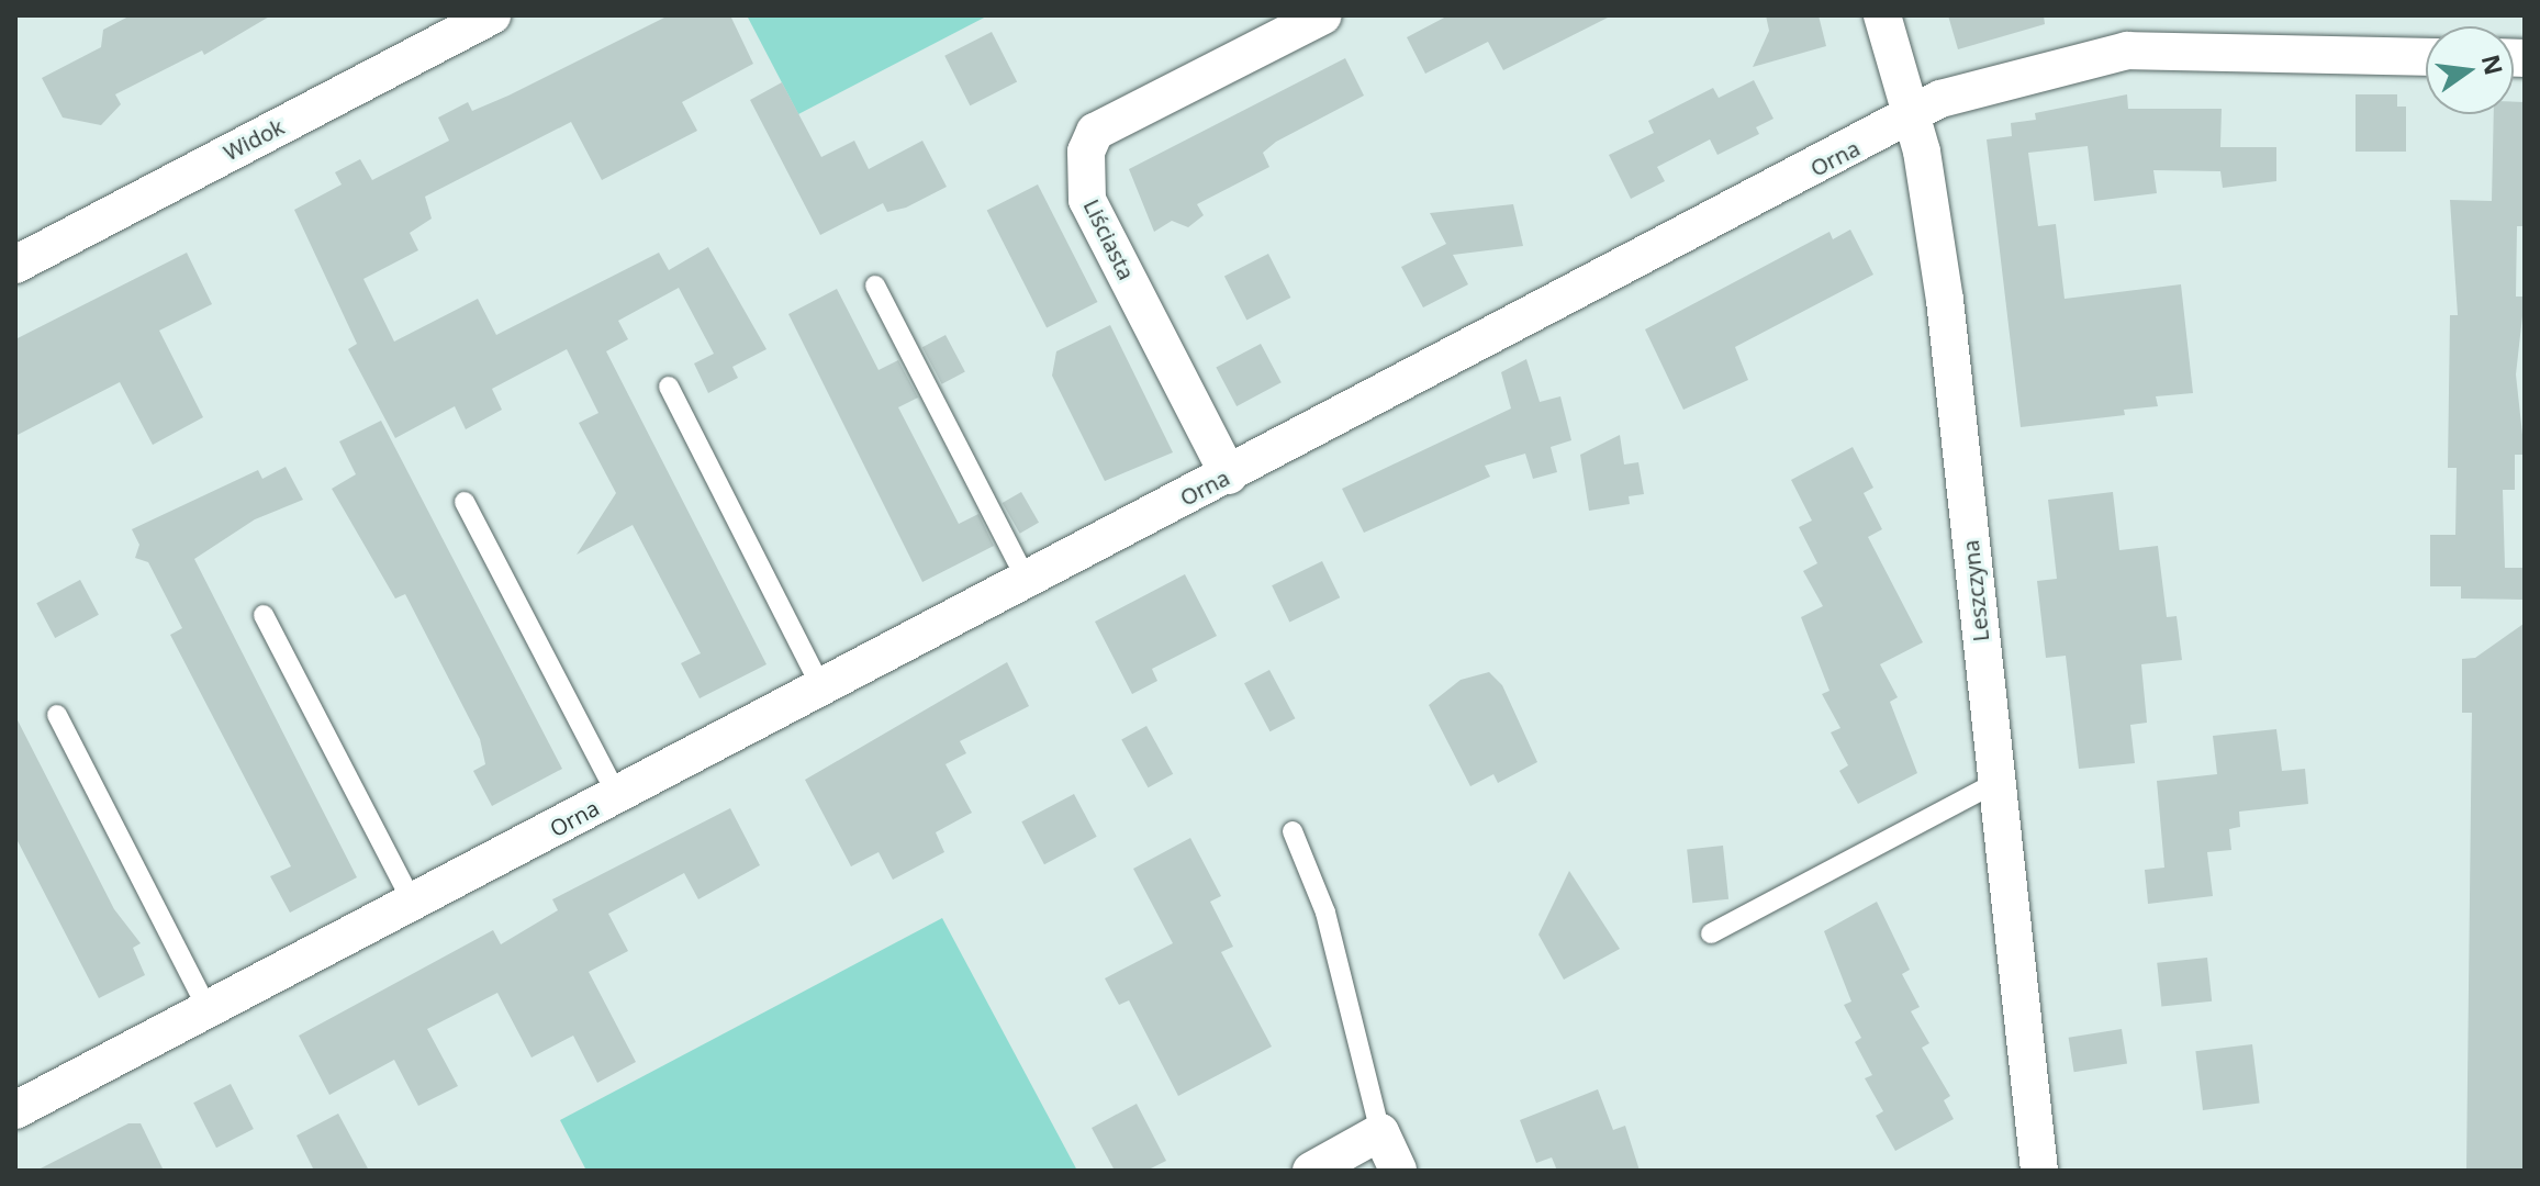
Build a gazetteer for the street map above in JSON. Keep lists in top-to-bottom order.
{
  "streets": {
    "street": [
      "Widok",
      "Orna",
      "Liściasta",
      "Leszczyna"
    ]
  },
  "crossings": [
    ["Orna", "Liściasta"],
    ["Orna", "Leszczyna"]
  ],
  "north": "right"
}
